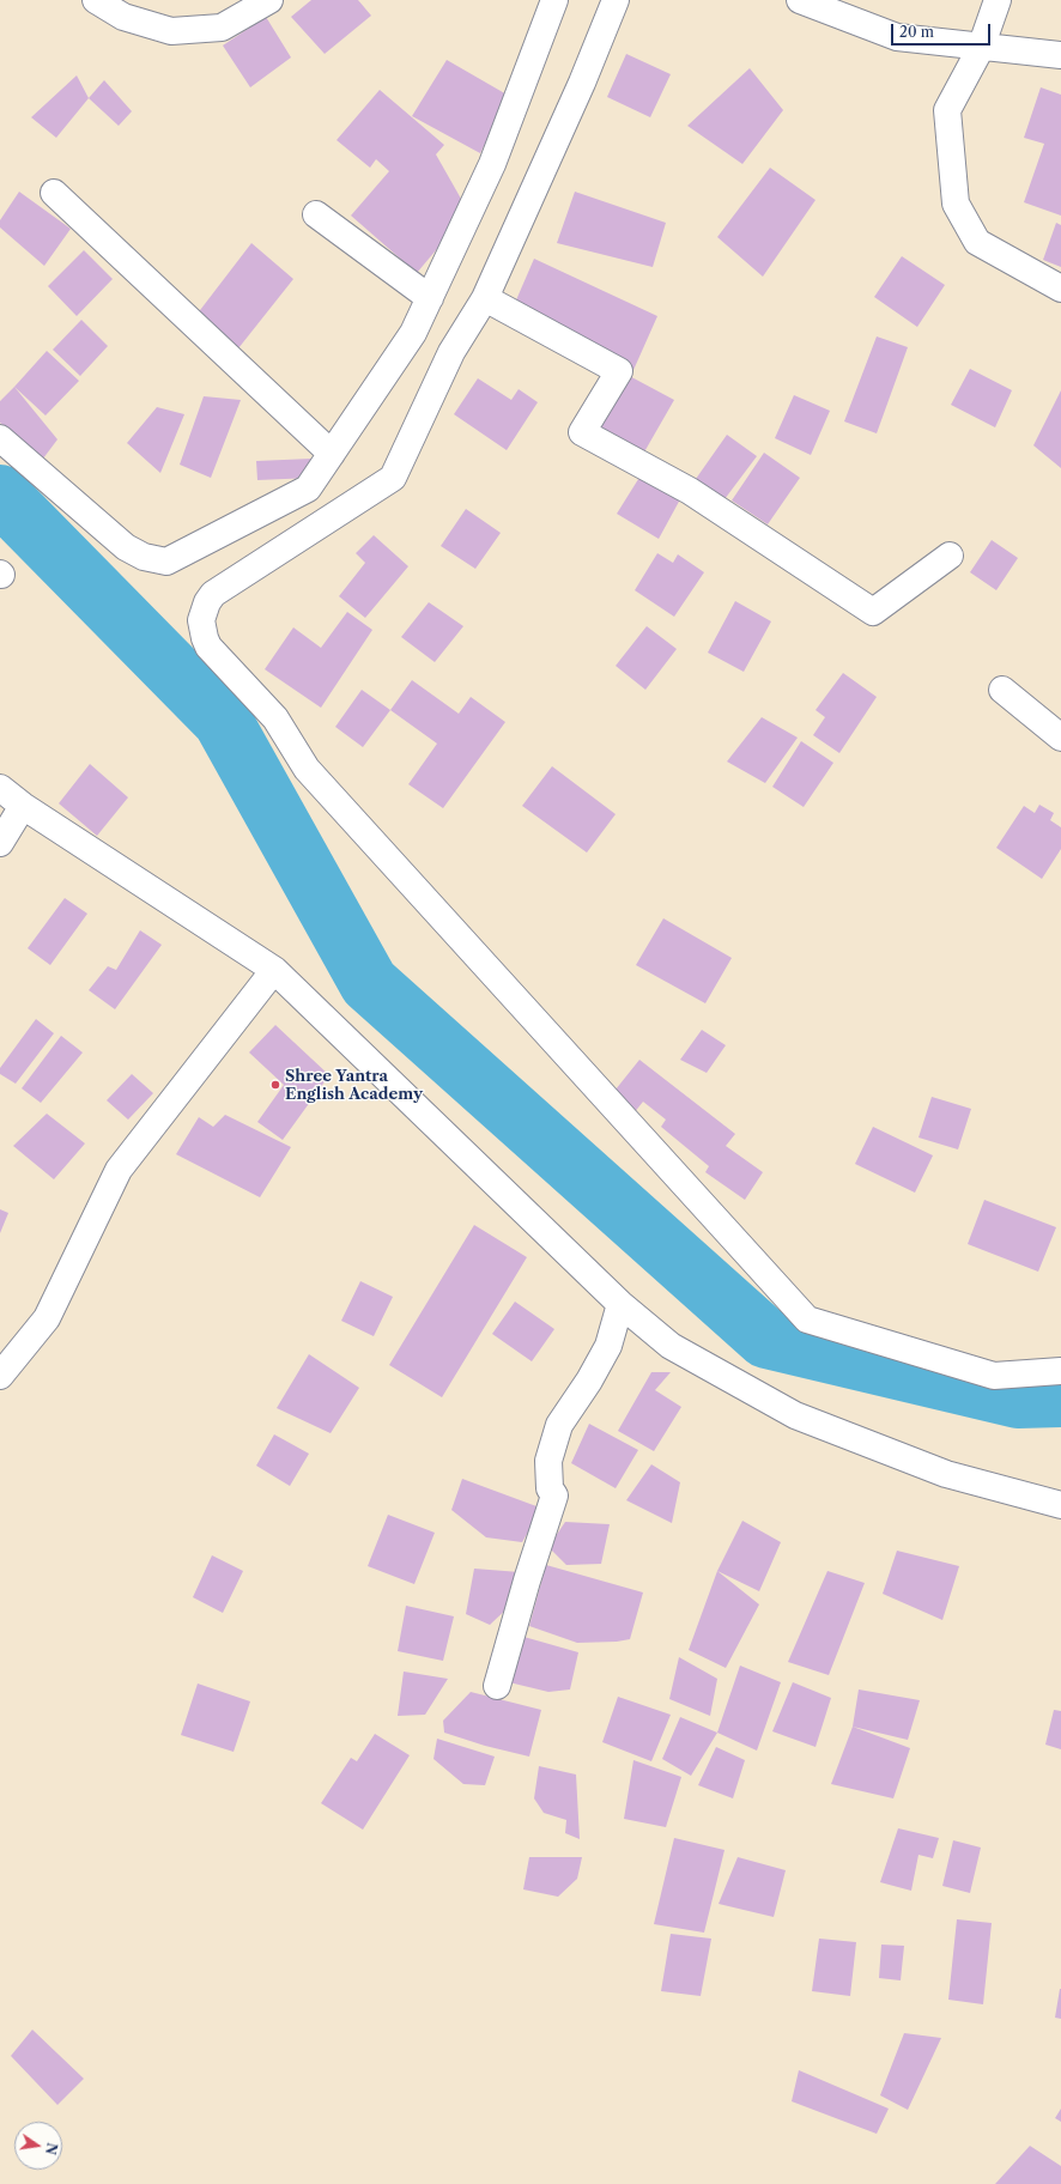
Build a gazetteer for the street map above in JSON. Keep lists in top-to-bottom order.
{
  "places": ["Shree Yantra English Academy"],
  "scale_bar": "20 m",
  "north": "right"
}
